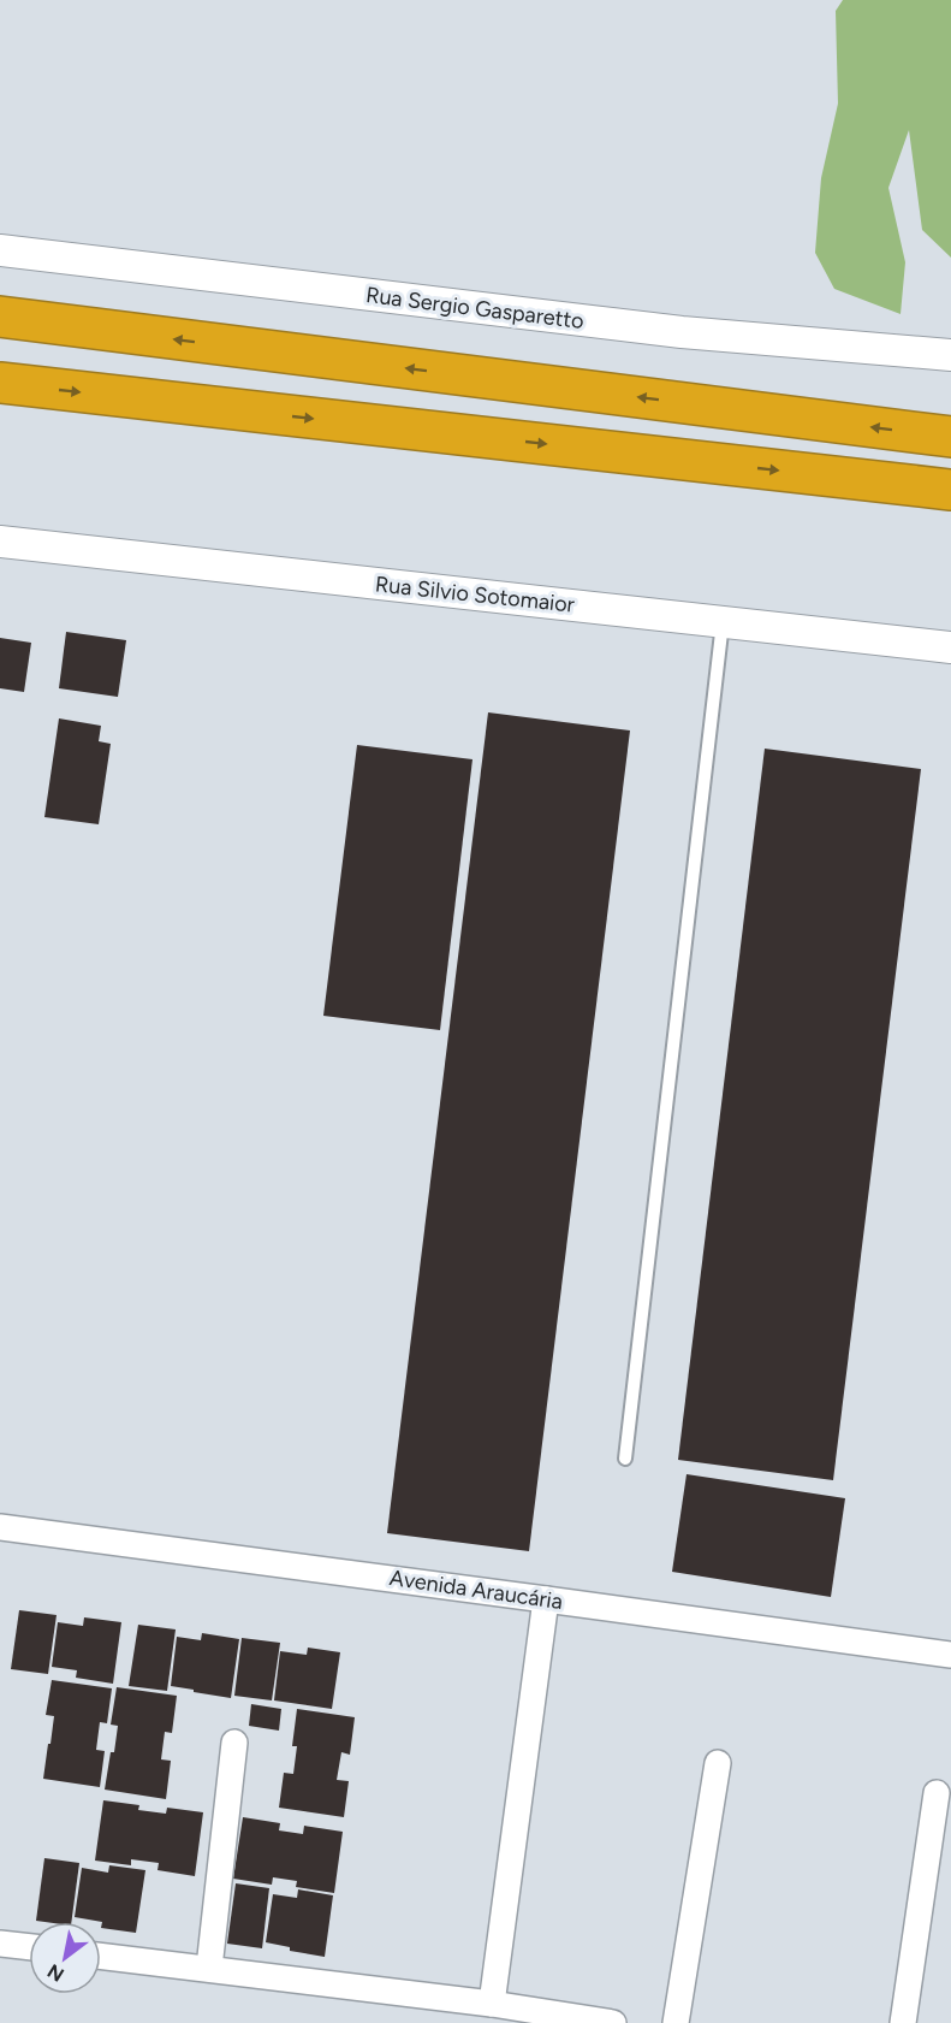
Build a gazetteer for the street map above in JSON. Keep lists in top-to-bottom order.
{
  "streets": {
    "street": ["Rua Sergio Gasparetto", "Rua Silvio Sotomaior", "Avenida Araucária"]
  },
  "north": "bottom left"
}
